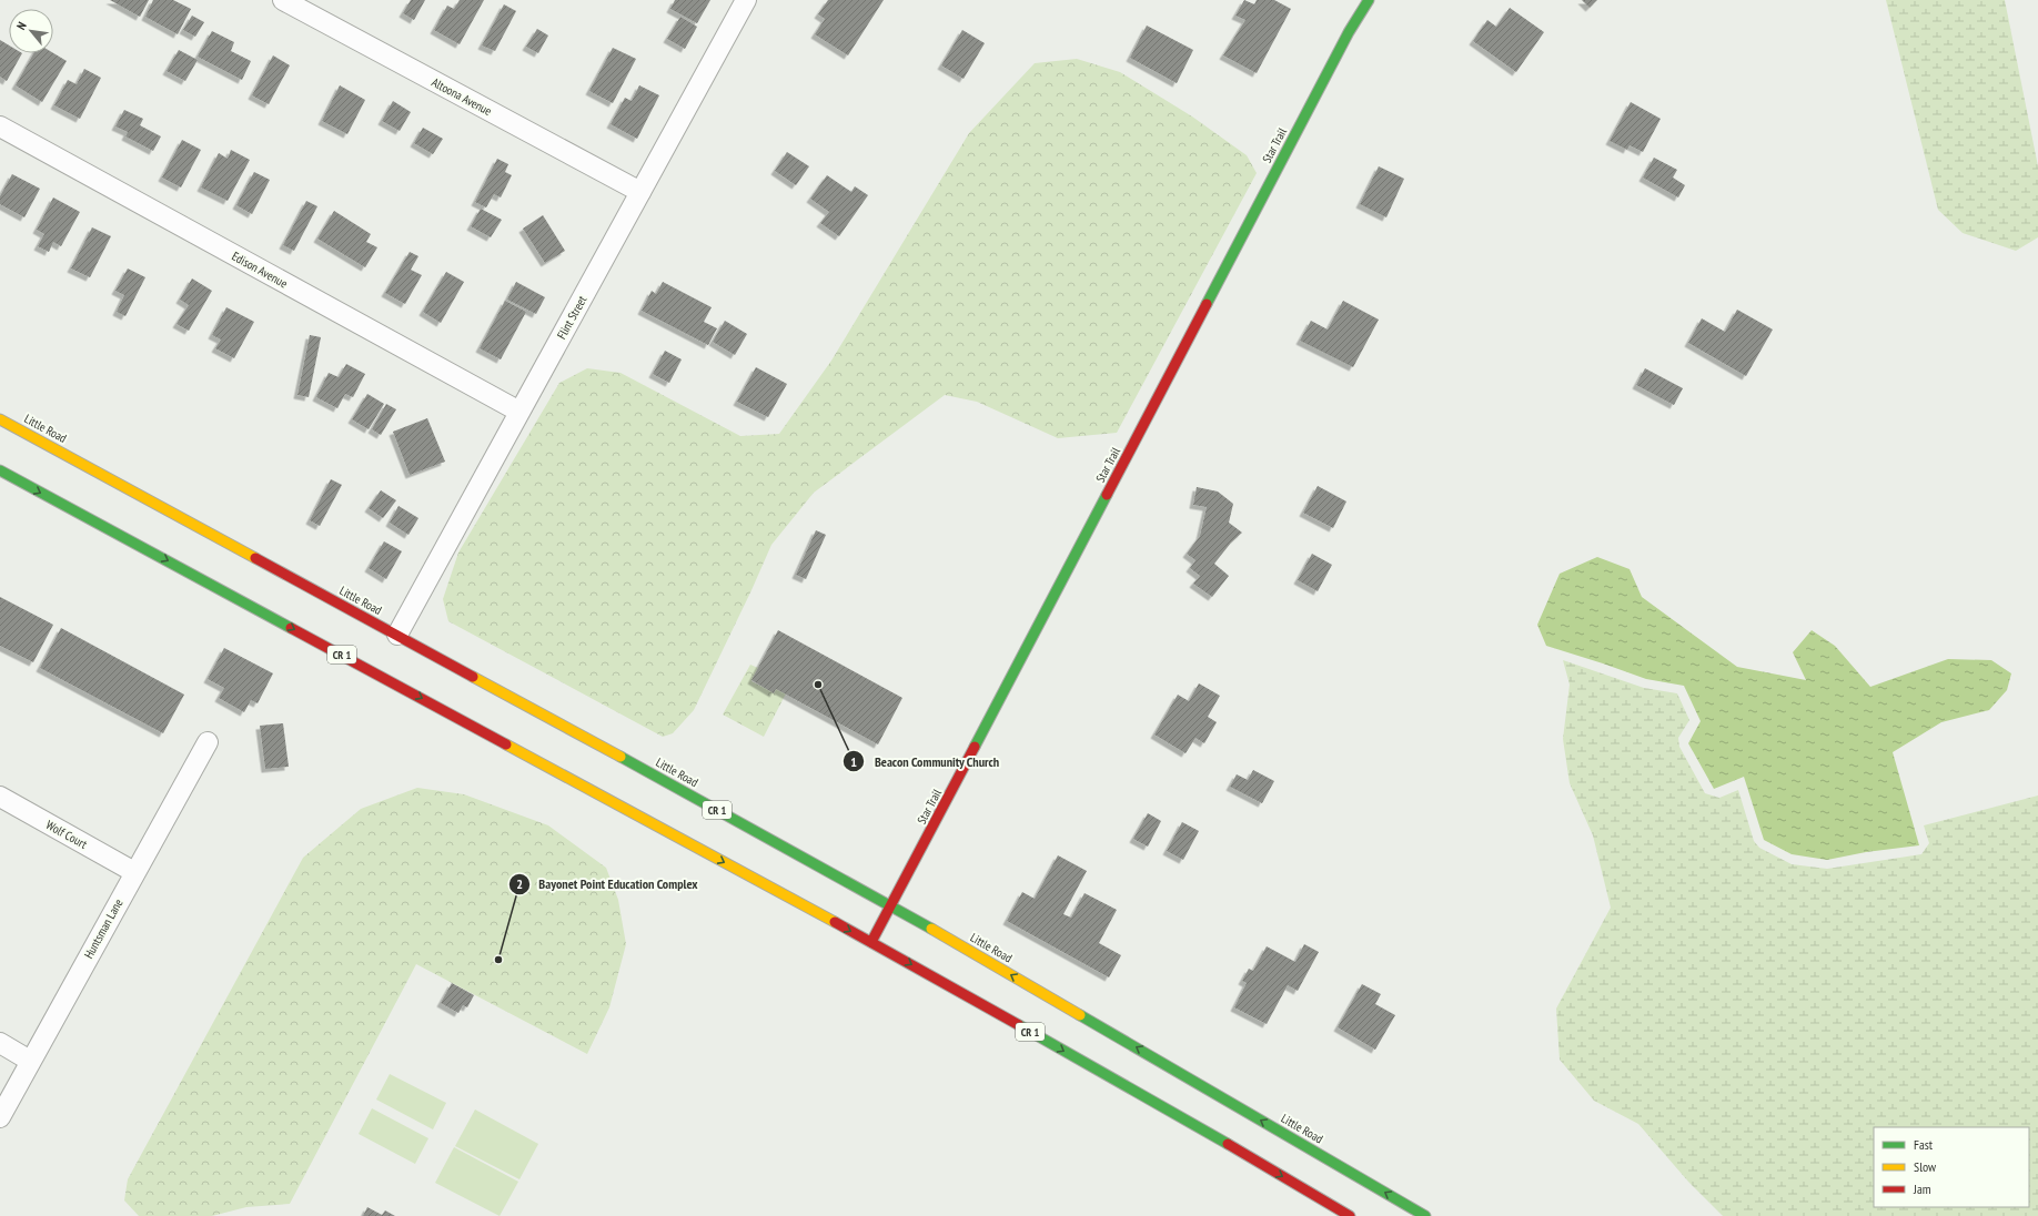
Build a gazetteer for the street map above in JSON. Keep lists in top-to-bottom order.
{
  "streets": {
    "main road": ["Star Trail", "Little Road", "CR 1"],
    "street": [
      "Altoona Avenue",
      "Edison Avenue",
      "Flint Street",
      "Wolf Court",
      "Huntsman Lane"
    ]
  },
  "crossings": [
    ["Altoona Avenue", "Flint Street"],
    ["Star Trail", "Little Road"],
    ["Star Trail", "CR 1"],
    ["Edison Avenue", "Flint Street"],
    ["Flint Street", "Little Road"],
    ["Wolf Court", "Huntsman Lane"]
  ],
  "places": ["Beacon Community Church", "Bayonet Point Education Complex"],
  "legend": ["Fast", "Slow", "Jam"],
  "north": "top left"
}
